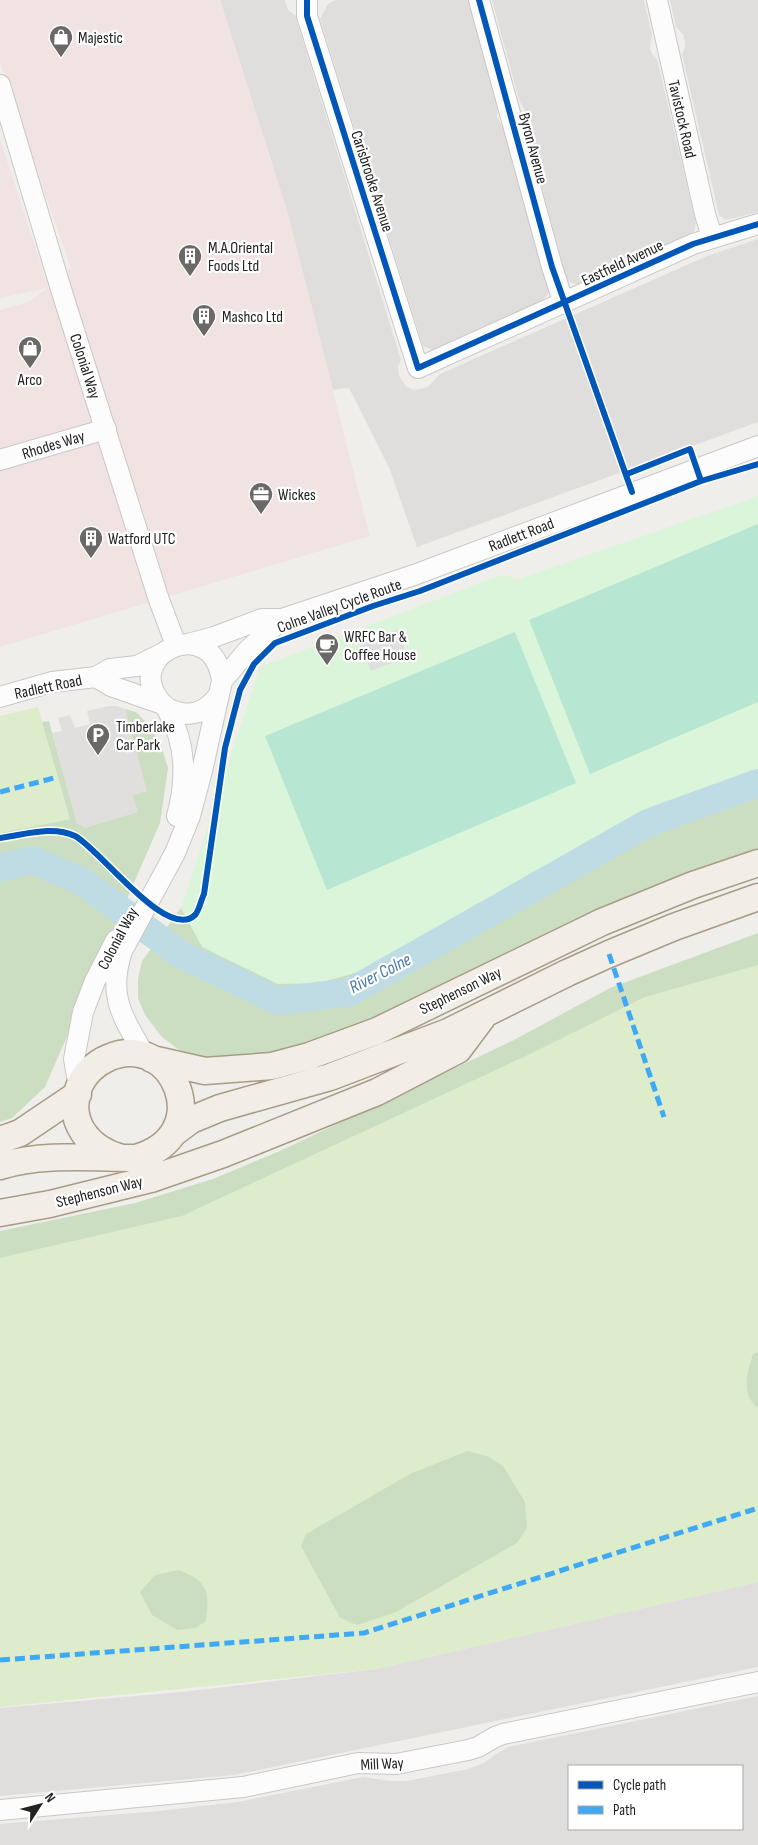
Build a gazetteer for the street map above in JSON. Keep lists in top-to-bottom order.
{
  "streets": {
    "main road": ["Stephenson Way"],
    "street": [
      "Tavistock Road",
      "Byron Avenue",
      "Carisbrooke Avenue",
      "Eastfield Avenue",
      "Colonial Way",
      "Rhodes Way",
      "Radlett Road",
      "Mill Way"
    ],
    "cycle path": ["Colne Valley Cycle Route"]
  },
  "crossings": [
    ["Tavistock Road", "Eastfield Avenue"],
    ["Byron Avenue", "Eastfield Avenue"],
    ["Carisbrooke Avenue", "Eastfield Avenue"],
    ["Colonial Way", "Rhodes Way"],
    ["Colonial Way", "Radlett Road"],
    ["Colonial Way", "Stephenson Way"]
  ],
  "water": ["River Colne"],
  "places": {
    "shop": ["Majestic", "Arco"],
    "building": ["M.A.Oriental Foods Ltd", "Mashco Ltd", "Watford UTC"],
    "office": ["Wickes"],
    "cafe": ["WRFC Bar & Coffee House"],
    "parking": ["Timberlake Car Park"]
  },
  "legend": ["Cycle path", "Path"],
  "north": "top right"
}
